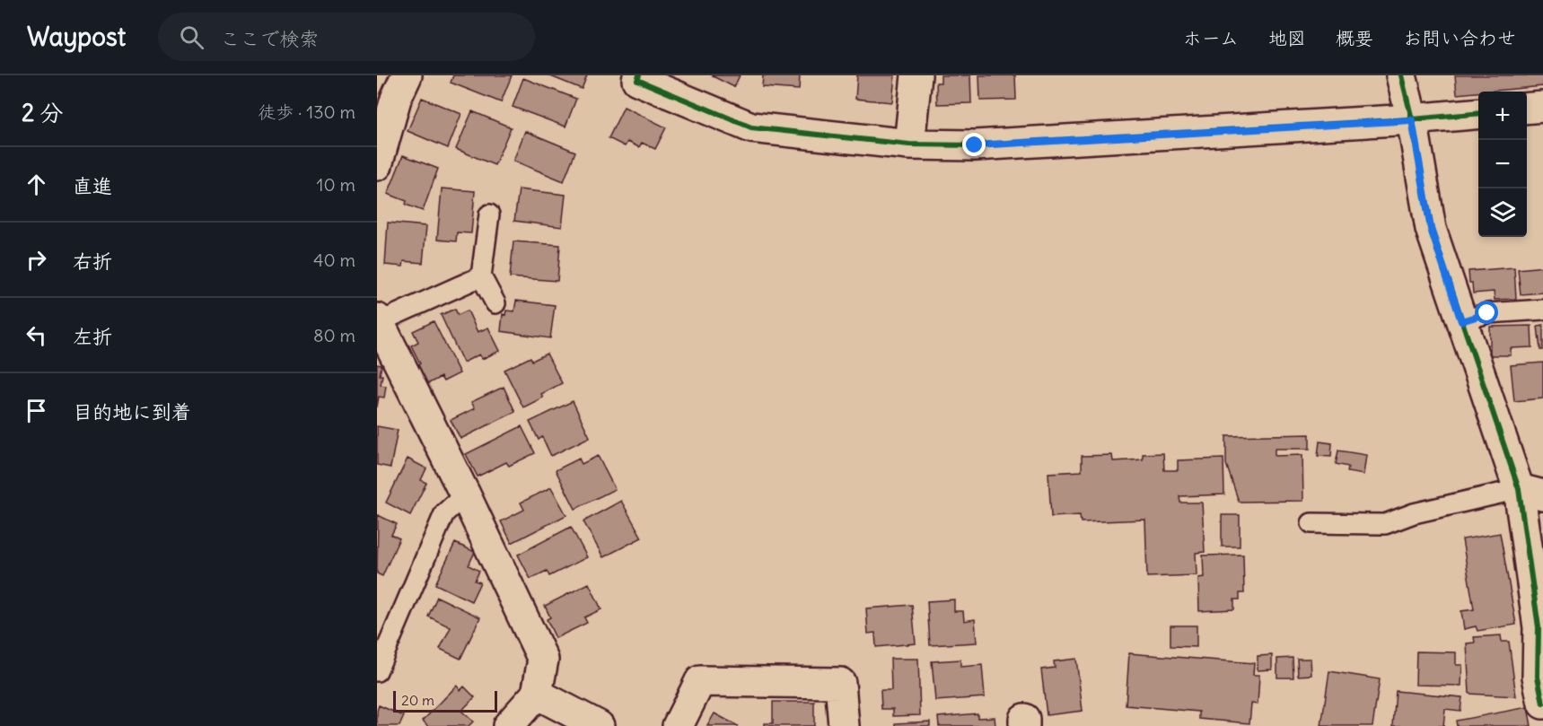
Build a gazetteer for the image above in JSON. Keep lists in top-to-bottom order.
{
  "scale_bar": "20 m",
  "page": {
    "header": "Waypost",
    "search": "ここで検索",
    "nav": [
      "ホーム",
      "地図",
      "概要",
      "お問い合わせ"
    ],
    "heading": ["2 分", "徒歩 · 130 m"],
    "map_buttons": ["+", "−"],
    "list": [
      ["直進", "10 m"],
      ["右折", "40 m"],
      ["左折", "80 m"],
      "目的地に到着"
    ],
    "scale": "20 m"
  }
}
